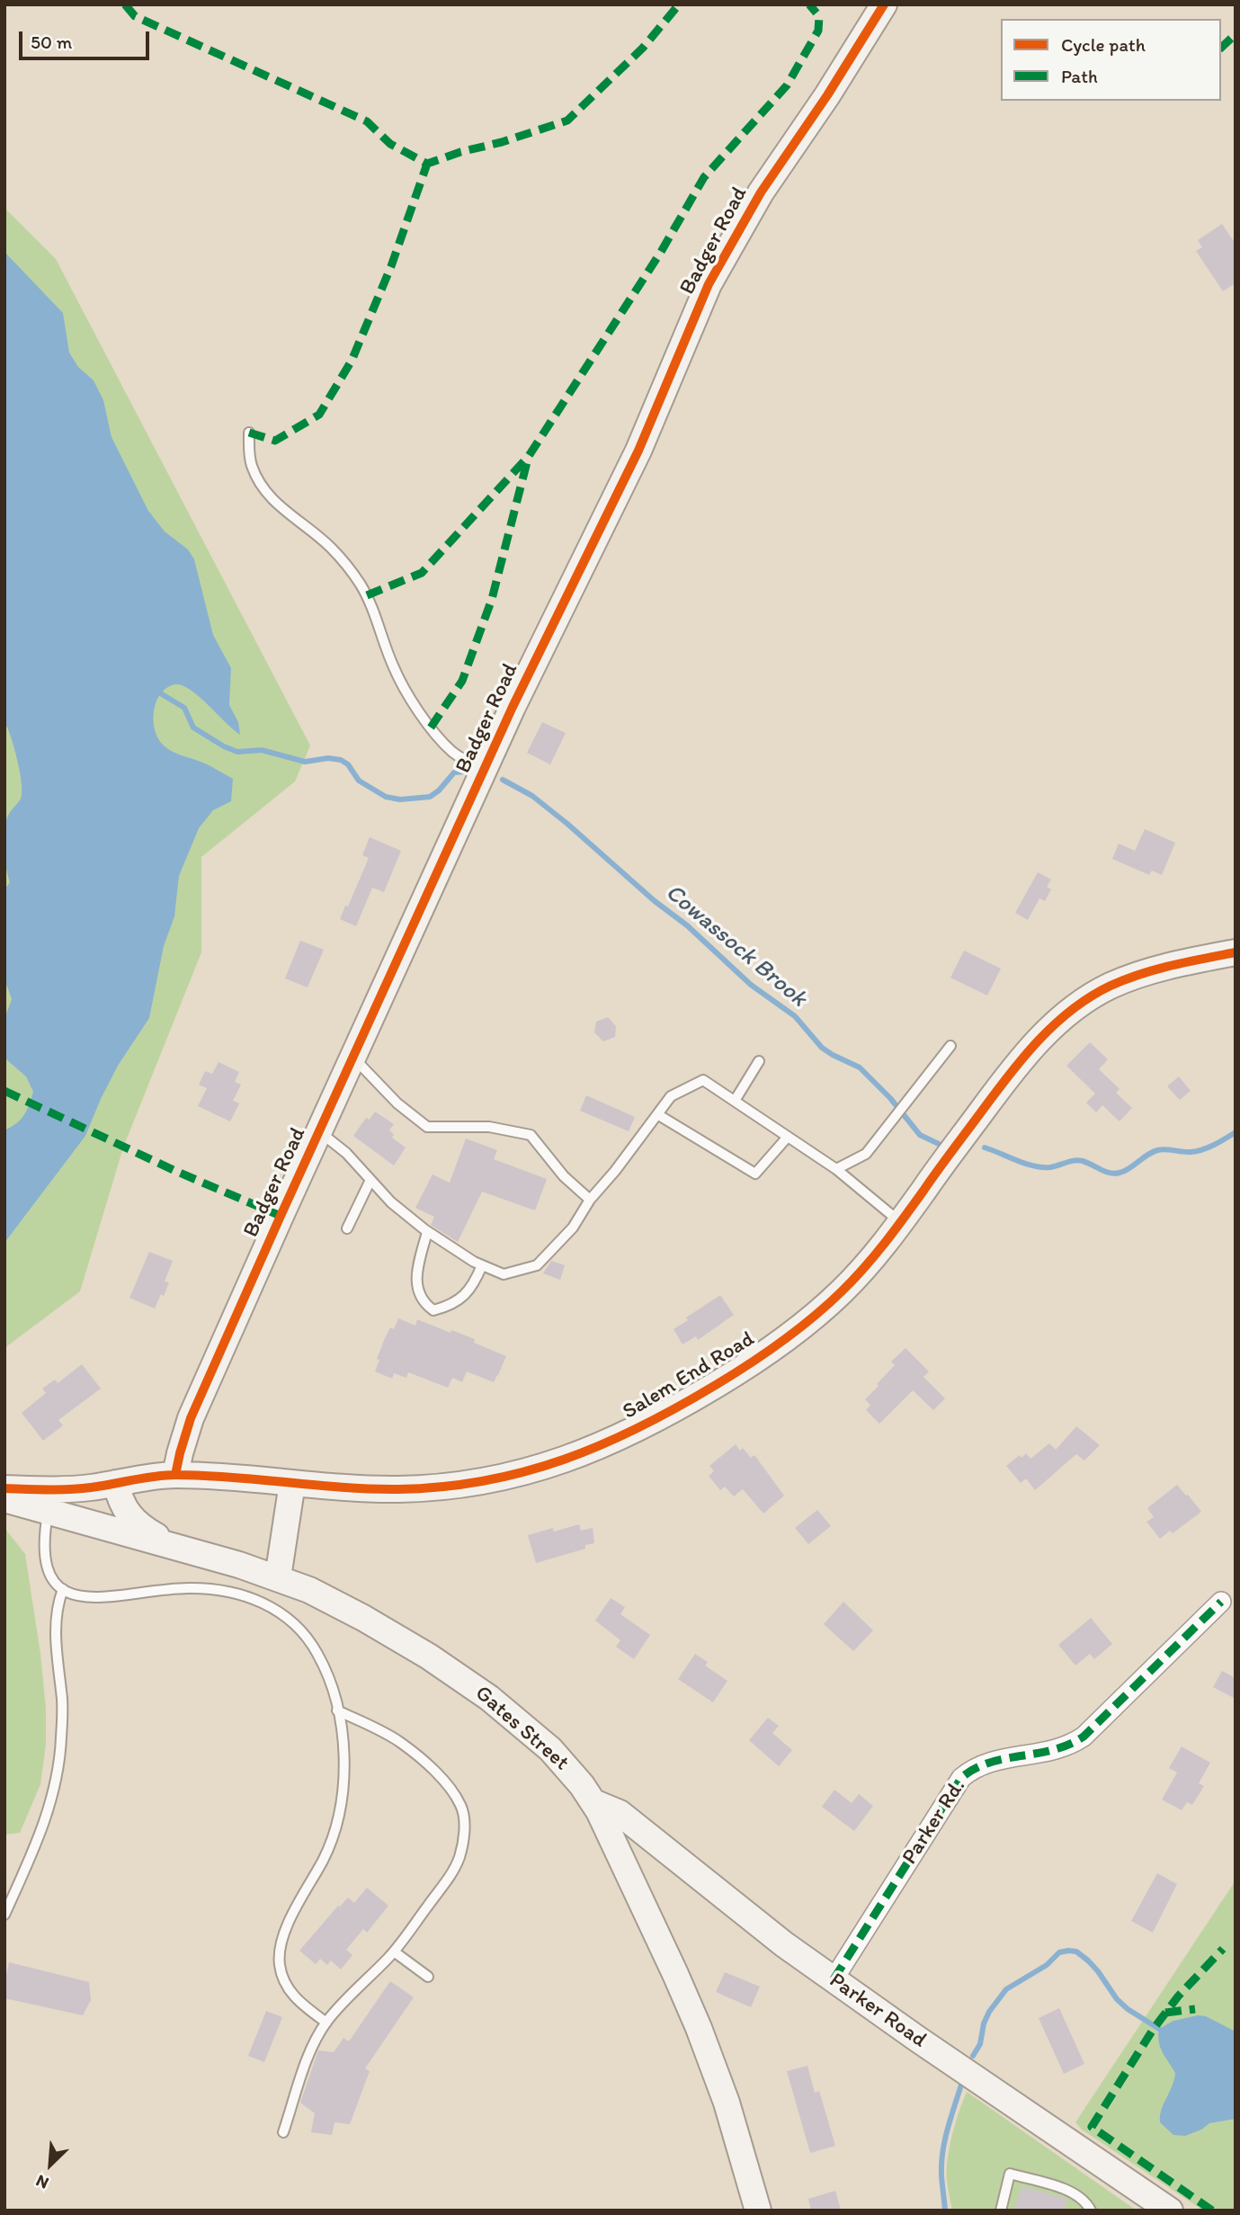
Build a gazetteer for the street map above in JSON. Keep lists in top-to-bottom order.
{
  "streets": {
    "street": [
      "Badger Road",
      "Salem End Road",
      "Gates Street",
      "Parker Rd.",
      "Parker Road"
    ]
  },
  "crossings": [
    ["Badger Road", "Salem End Road"],
    ["Salem End Road", "Gates Street"],
    ["Gates Street", "Parker Road"],
    ["Parker Rd.", "Parker Road"]
  ],
  "water": ["Cowassock Brook"],
  "legend": ["Cycle path", "Path"],
  "scale_bar": "50 m",
  "north": "bottom left"
}
